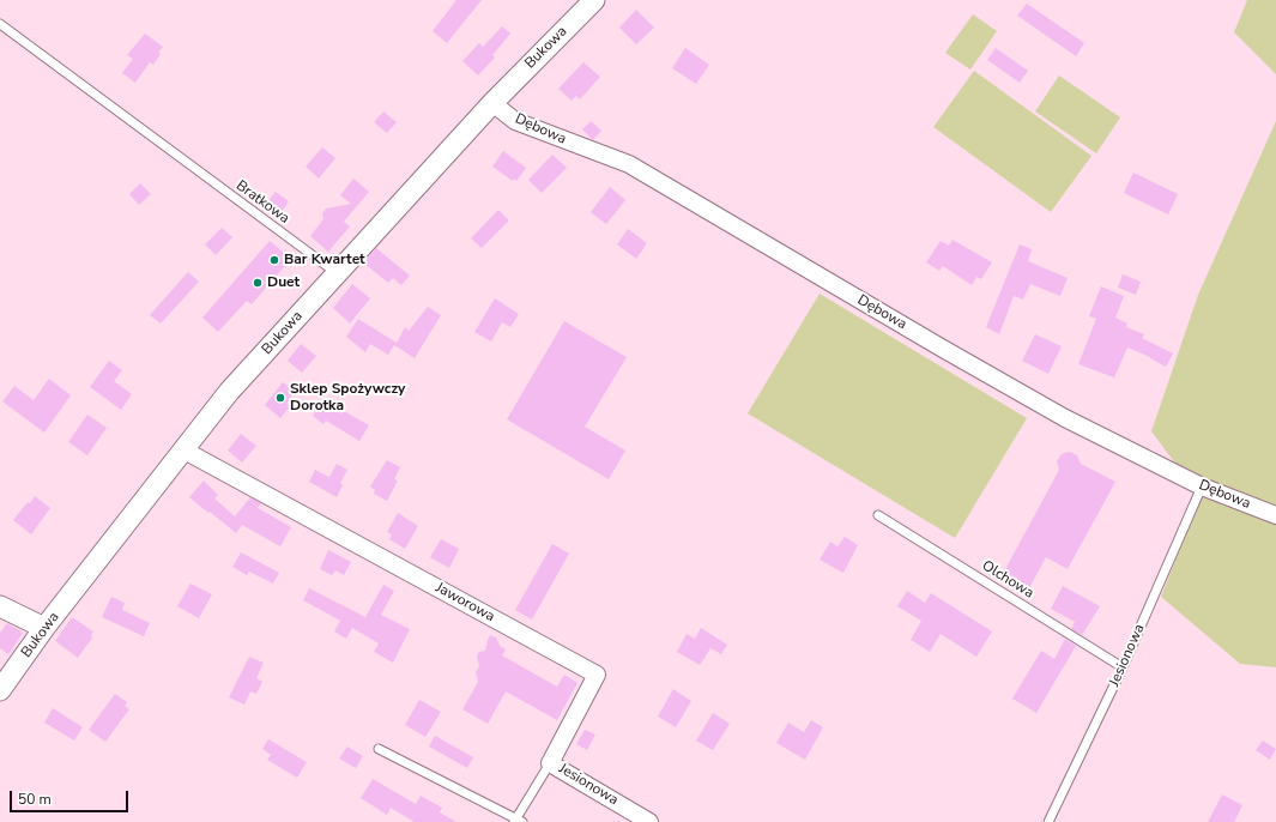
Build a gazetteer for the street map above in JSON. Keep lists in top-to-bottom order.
{
  "streets": {
    "street": [
      "Bukowa",
      "Dębowa",
      "Jaworowa",
      "Jesionowa"
    ],
    "lane": ["Bratkowa", "Olchowa"]
  },
  "crossings": [
    ["Bukowa", "Dębowa"],
    ["Bukowa", "Bratkowa"],
    ["Bukowa", "Jaworowa"],
    ["Dębowa", "Jesionowa"],
    ["Olchowa", "Jesionowa"],
    ["Jaworowa", "Jesionowa"]
  ],
  "places": ["Bar Kwartet", "Duet", "Sklep Spożywczy Dorotka"],
  "scale_bar": "50 m"
}
